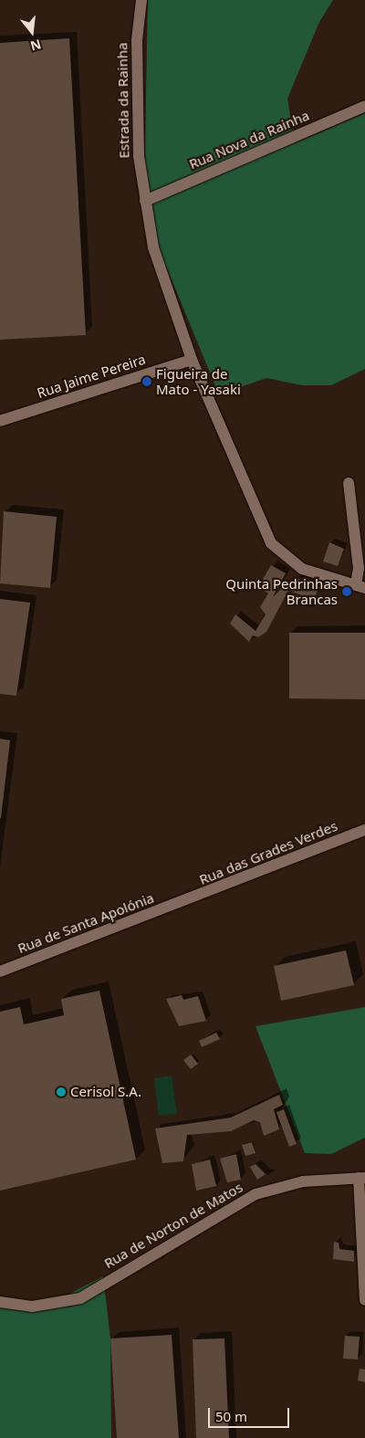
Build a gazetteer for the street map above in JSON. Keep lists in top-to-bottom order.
{
  "streets": {
    "street": [
      "Estrada da Rainha",
      "Rua Nova da Rainha",
      "Rua Jaime Pereira",
      "Rua das Grades Verdes",
      "Rua de Santa Apolónia",
      "Rua de Norton de Matos"
    ]
  },
  "crossings": [
    ["Estrada da Rainha", "Rua Nova da Rainha"],
    ["Estrada da Rainha", "Rua Jaime Pereira"],
    ["Rua das Grades Verdes", "Rua de Santa Apolónia"]
  ],
  "places": ["Figueira de Mato - Yasaki", "Quinta Pedrinhas Brancas", "Cerisol S.A."],
  "scale_bar": "50 m",
  "north": "bottom"
}
